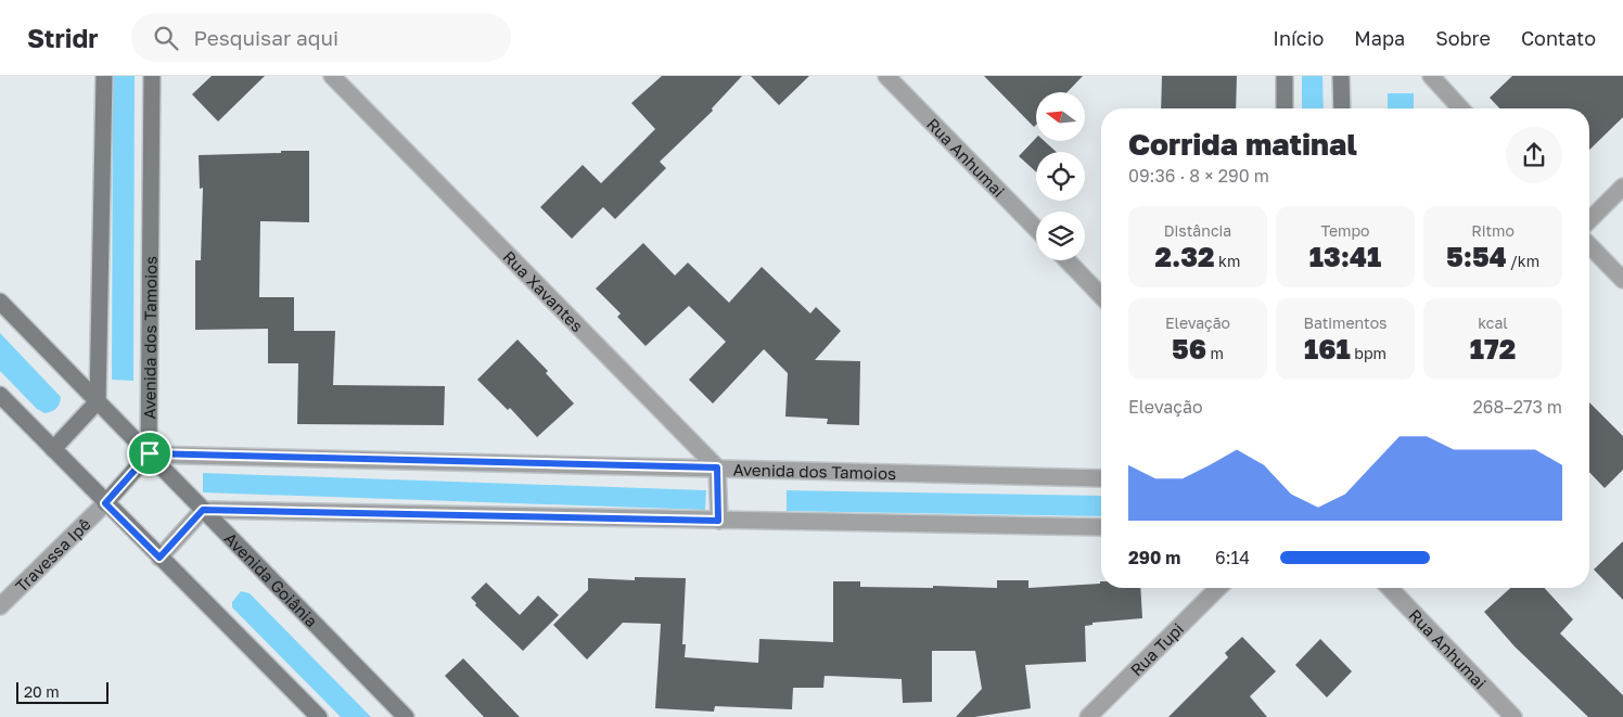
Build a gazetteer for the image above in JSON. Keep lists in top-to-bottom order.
{
  "streets": {
    "street": [
      "Rua Anhumai",
      "Rua Xavantes",
      "Avenida dos Tamoios",
      "Travessa Ipê",
      "Avenida Goiânia",
      "Rua Tupi"
    ]
  },
  "crossings": [
    ["Rua Xavantes", "Avenida dos Tamoios"],
    ["Avenida dos Tamoios", "Avenida Goiânia"]
  ],
  "scale_bar": "20 m",
  "north": "left",
  "page": {
    "header": "Stridr",
    "search": "Pesquisar aqui",
    "nav": [
      "Início",
      "Mapa",
      "Sobre",
      "Contato"
    ],
    "heading": ["Corrida matinal", "09:36 · 8 × 290 m"],
    "stats": [
      ["Distância", "2.32 km"],
      ["Tempo", "13:41"],
      ["Ritmo", "5:54 /km"],
      ["Elevação", "56 m"],
      ["Batimentos", "161 bpm"],
      ["kcal", "172"]
    ],
    "chart": ["Elevação", "268–273 m"],
    "list": [
      {
        "name": "290 m",
        "note": "6:14"
      }
    ],
    "scale": "20 m"
  }
}
